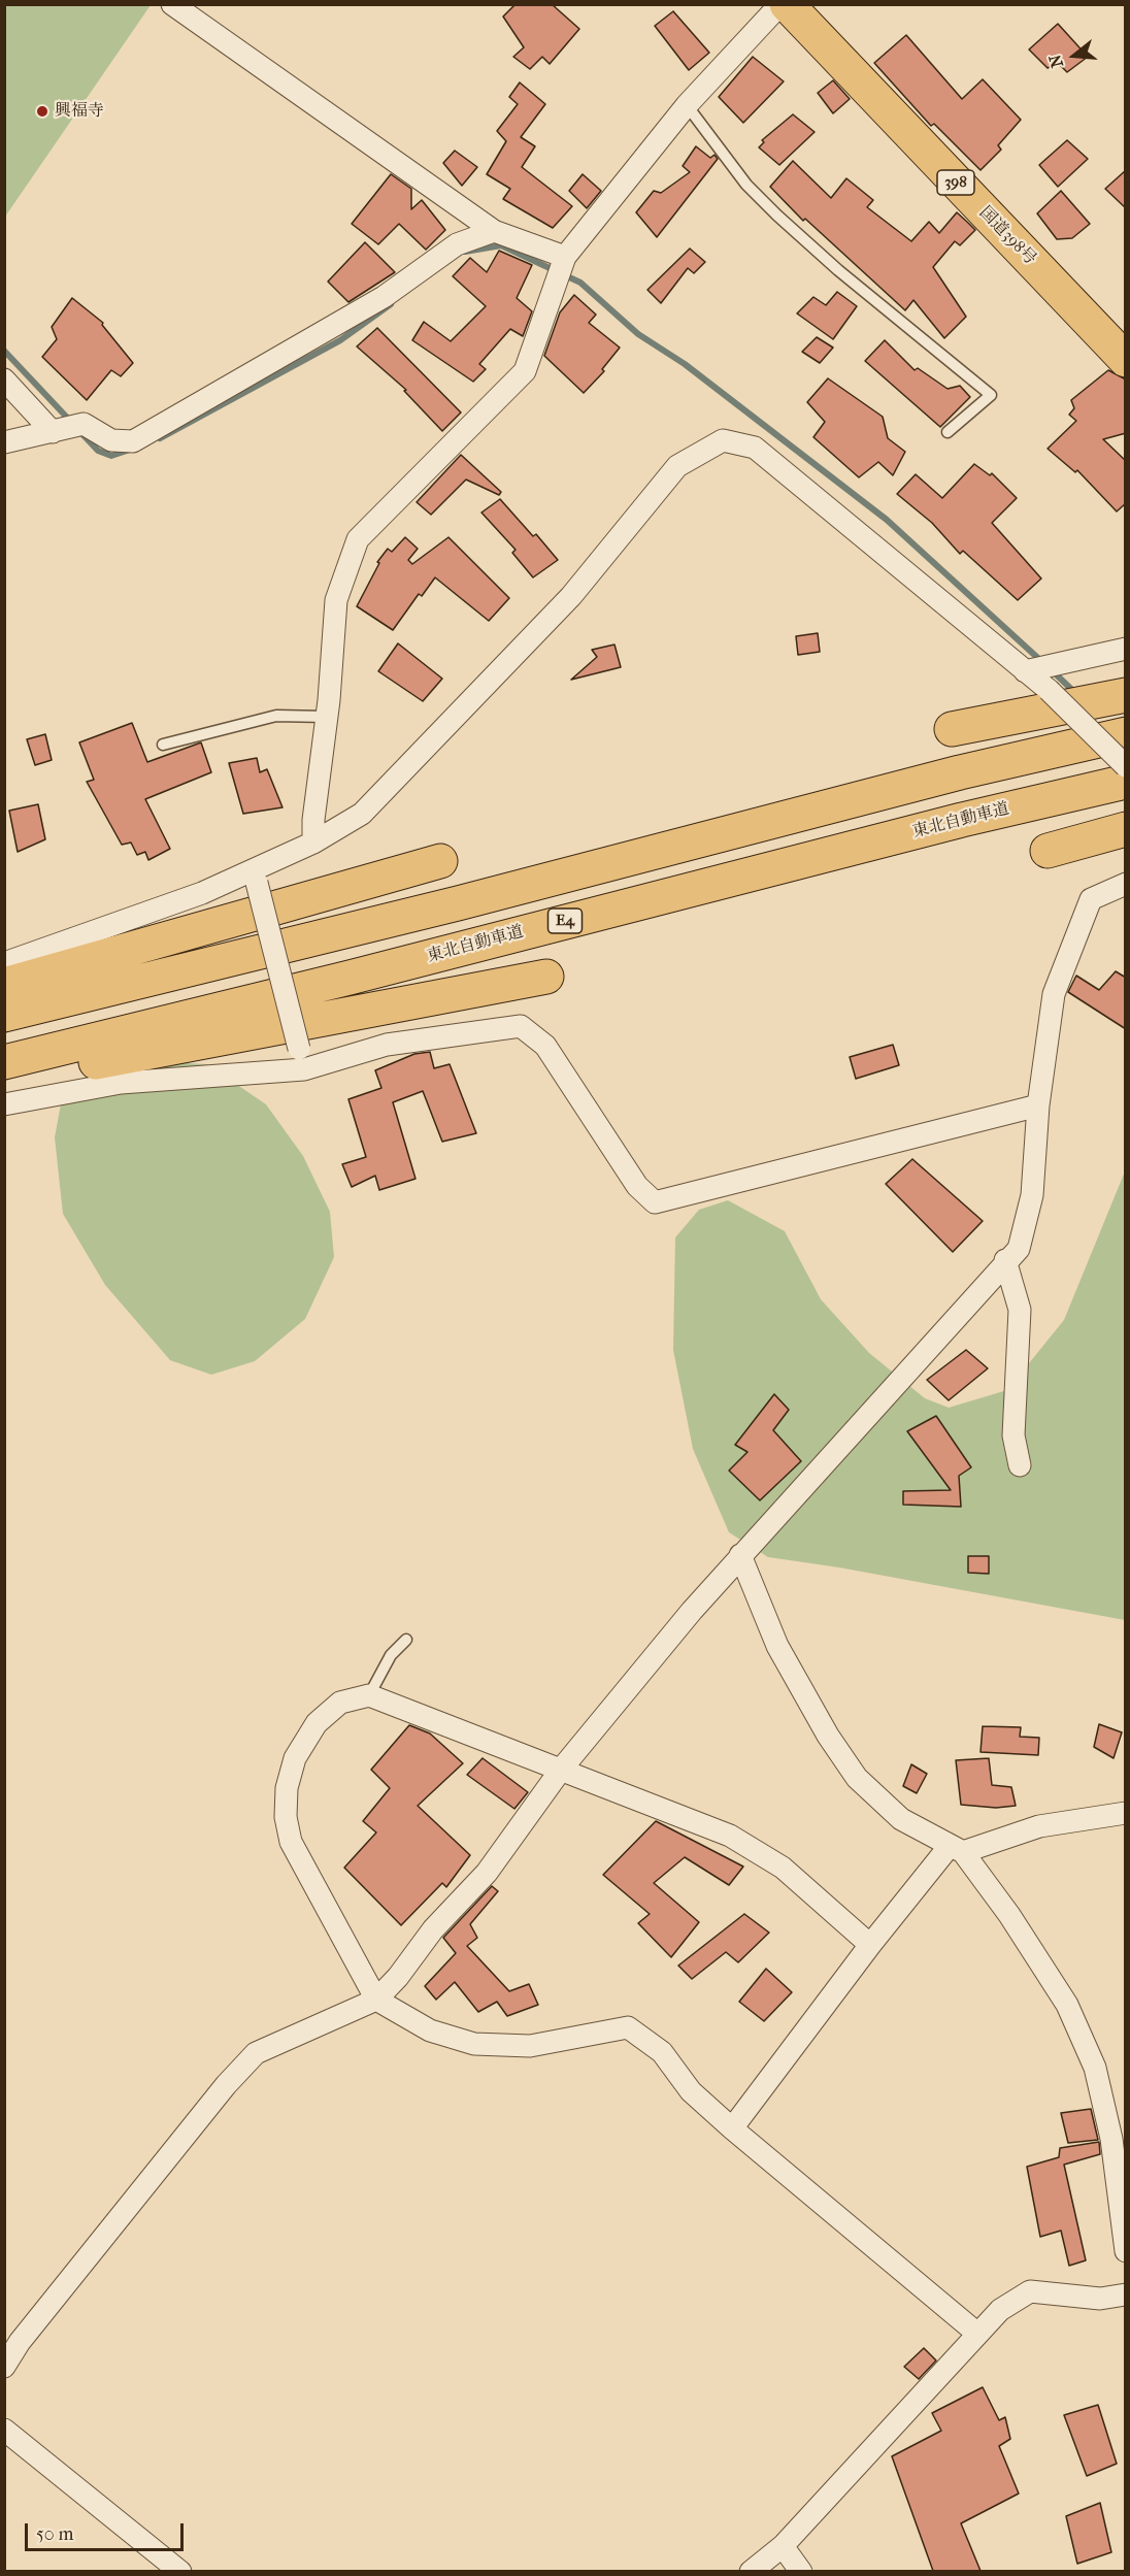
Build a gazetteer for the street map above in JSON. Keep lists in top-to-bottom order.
{
  "streets": {
    "highway": [
      "398",
      "国道398号",
      "東北自動車道",
      "E4"
    ]
  },
  "places": ["興福寺"],
  "scale_bar": "50 m",
  "north": "left"
}
